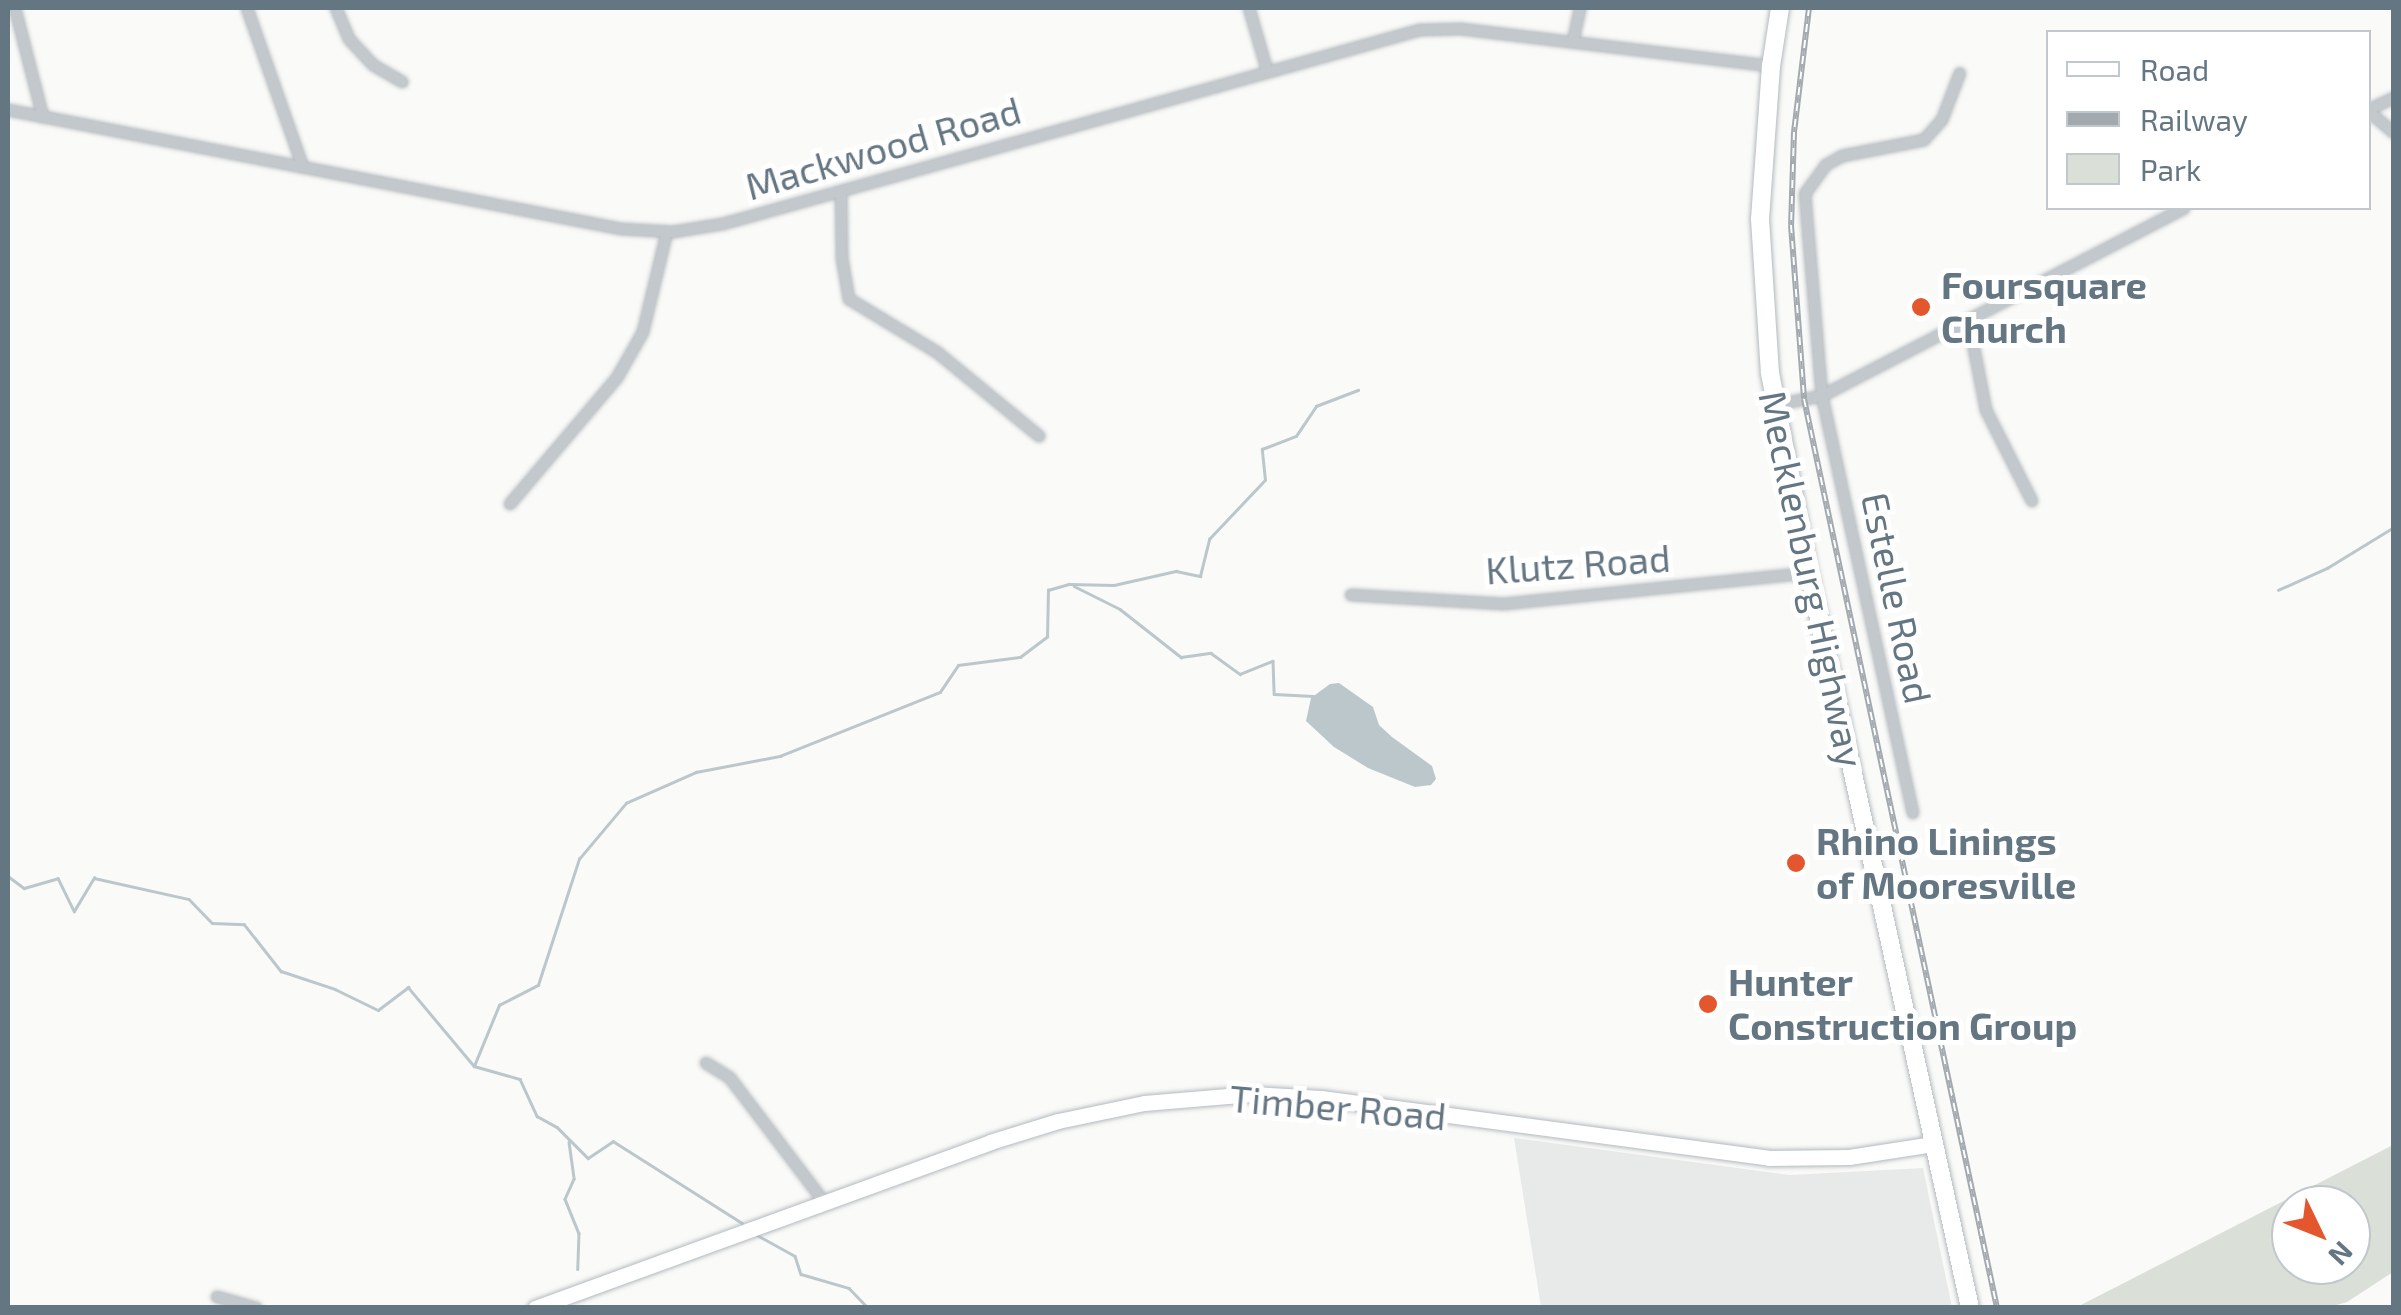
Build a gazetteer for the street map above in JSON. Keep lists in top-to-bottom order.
{
  "streets": {
    "main road": ["Mecklenburg Highway"],
    "street": [
      "Mackwood Road",
      "Klutz Road",
      "Estelle Road",
      "Timber Road"
    ]
  },
  "crossings": [
    ["Mackwood Road", "Mecklenburg Highway"],
    ["Klutz Road", "Mecklenburg Highway"],
    ["Mecklenburg Highway", "Timber Road"]
  ],
  "places": ["Foursquare Church", "Rhino Linings of Mooresville", "Hunter Construction Group"],
  "legend": ["Road", "Railway", "Park"],
  "north": "bottom right"
}
